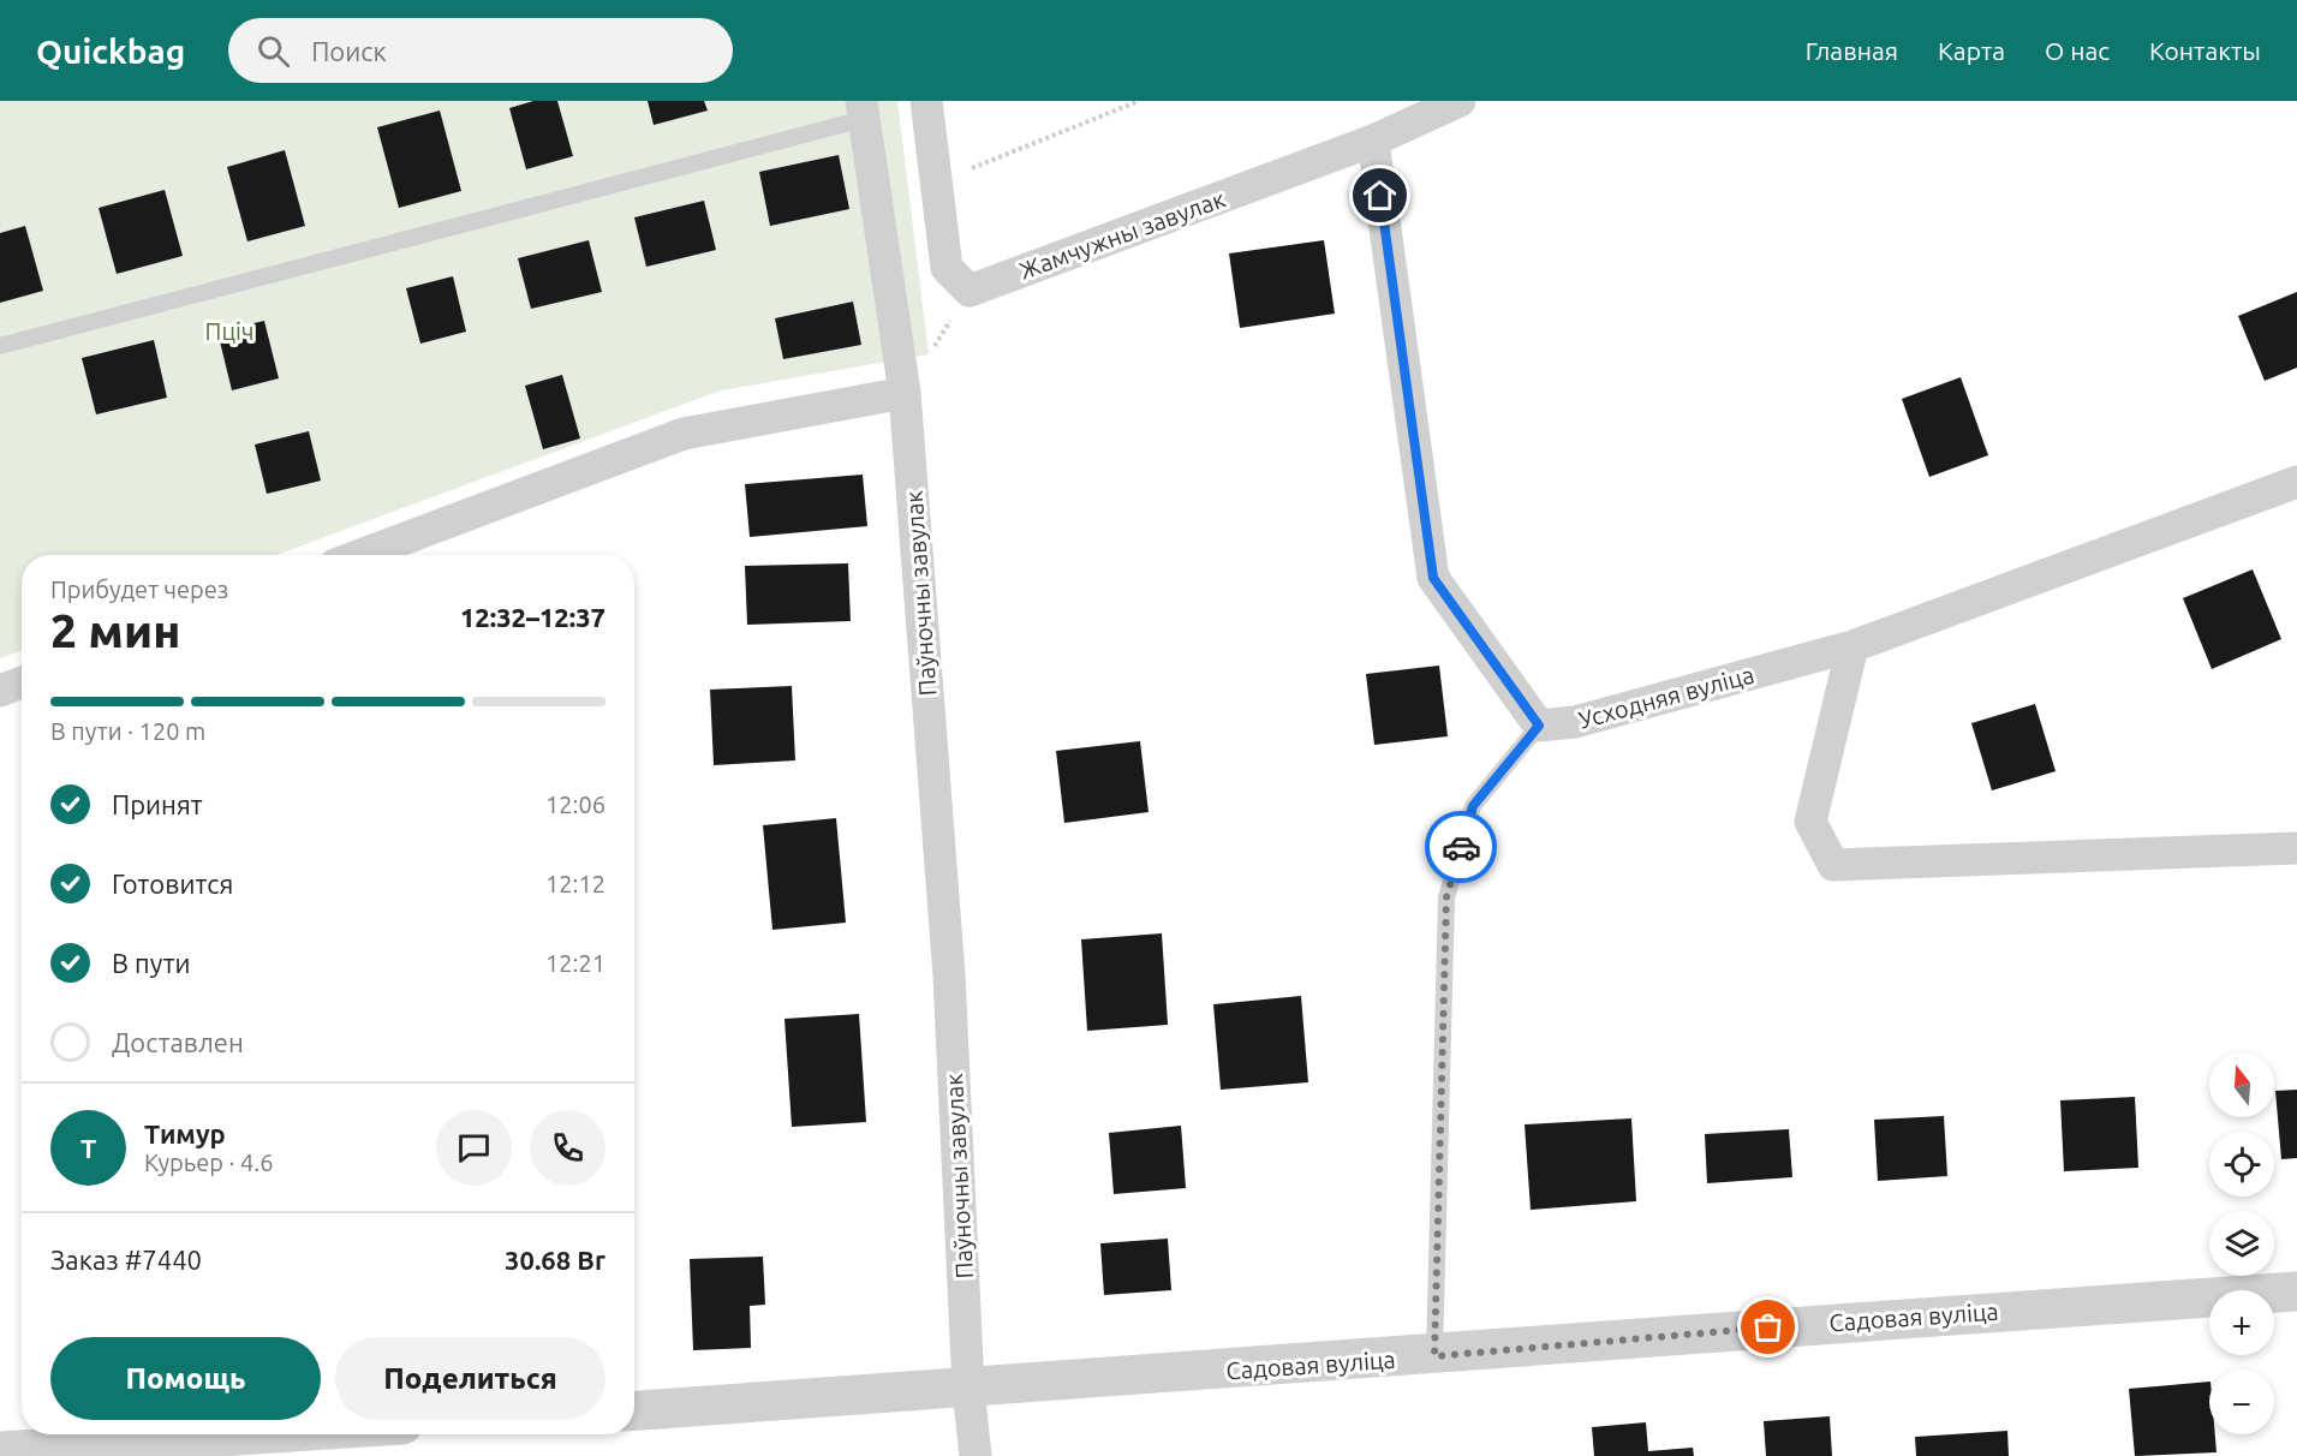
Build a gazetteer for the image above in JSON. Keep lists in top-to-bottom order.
{
  "streets": {
    "street": [
      "Жамчужны завулак",
      "Паўночны завулак",
      "Усходняя вуліца",
      "Садовая вуліца"
    ]
  },
  "crossings": [
    ["Паўночны завулак", "Садовая вуліца"]
  ],
  "parks": ["Пціч"],
  "north": "top",
  "page": {
    "header": "Quickbag",
    "search": "Поиск",
    "nav": [
      "Главная",
      "Карта",
      "О нас",
      "Контакты"
    ],
    "heading": ["2 мин", "Прибудет через", "12:32–12:37"],
    "panel": [
      "Тимур",
      "Курьер · 4.6",
      "Заказ #7440",
      "30.68 Br"
    ],
    "bar": "В пути · 120 m",
    "list": [
      ["Принят", "12:06"],
      ["Готовится", "12:12"],
      ["В пути", "12:21"],
      "Доставлен"
    ],
    "map_buttons": ["+", "−"],
    "round": "Т",
    "buttons": ["Помощь", "Поделиться"]
  }
}
